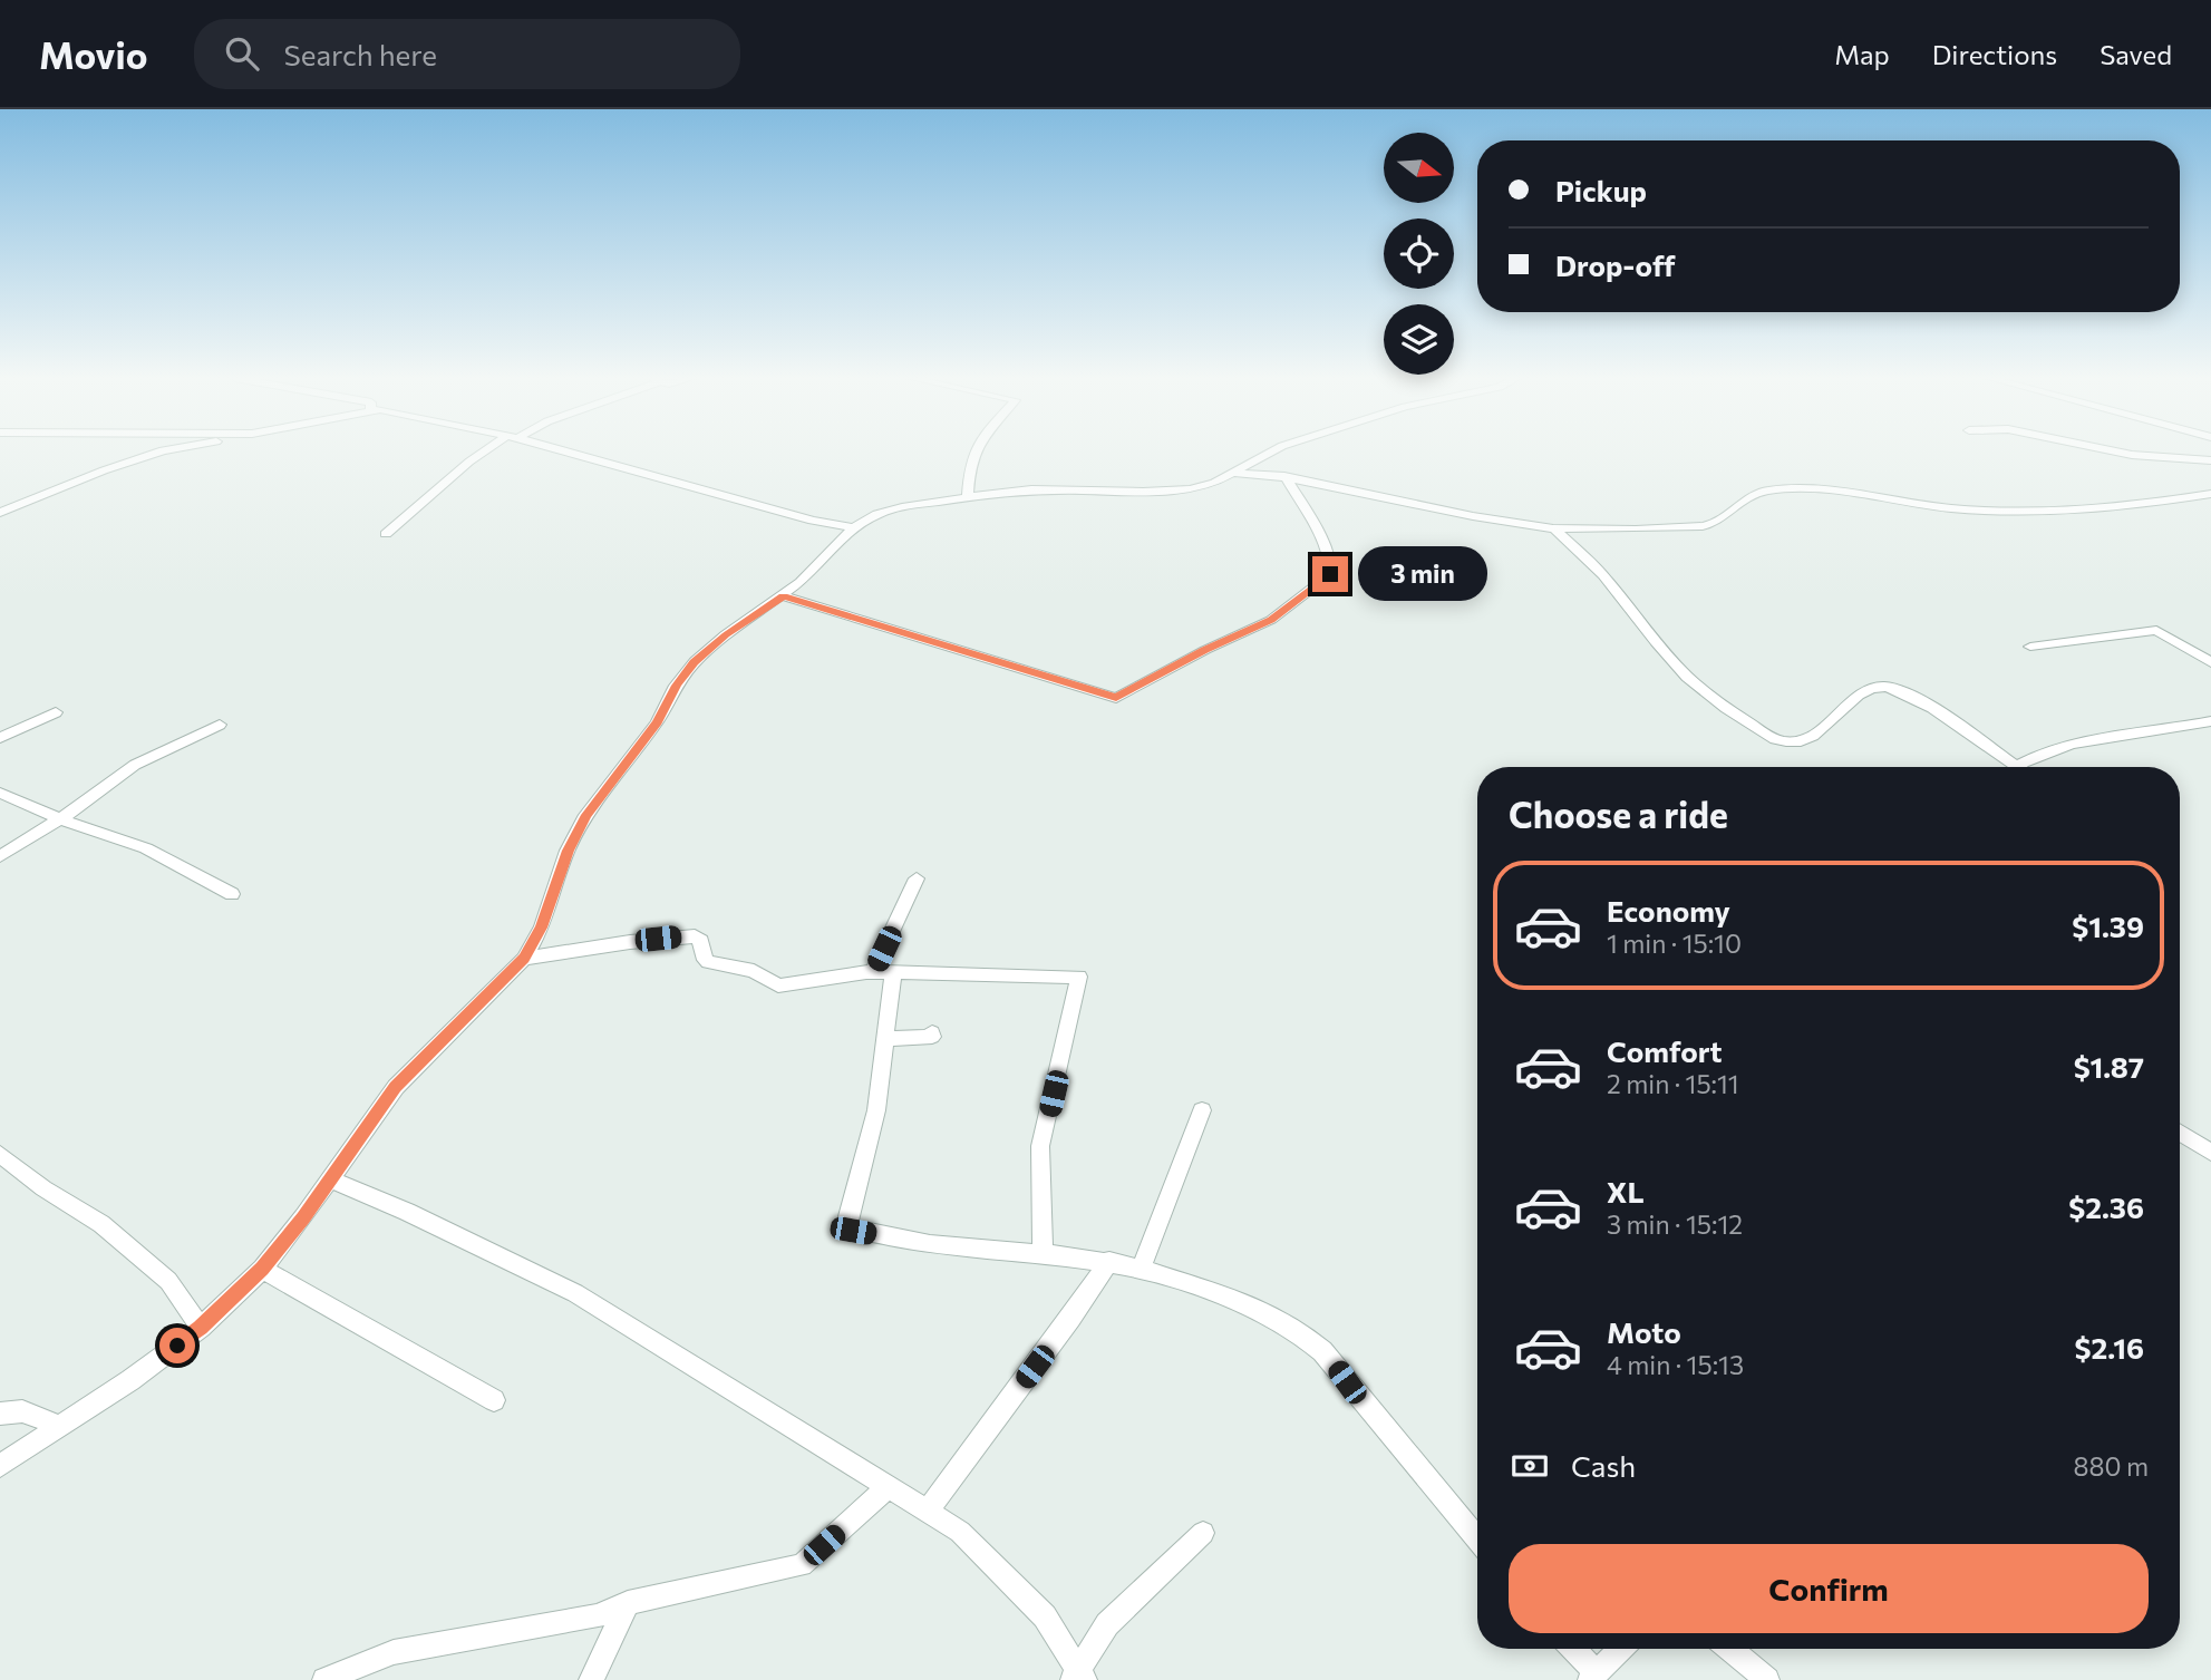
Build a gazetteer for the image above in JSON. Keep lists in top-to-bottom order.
{
  "north": "right",
  "page": {
    "header": "Movio",
    "search": "Search here",
    "nav": ["Map", "Directions", "Saved"],
    "banner": ["Pickup", "Drop-off"],
    "bubble": "3 min",
    "heading": "Choose a ride",
    "list": [
      {
        "name": "Economy",
        "note": "1 min · 15:10",
        "value": "$1.39"
      },
      {
        "name": "Comfort",
        "note": "2 min · 15:11",
        "value": "$1.87"
      },
      {
        "name": "XL",
        "note": "3 min · 15:12",
        "value": "$2.36"
      },
      {
        "name": "Moto",
        "note": "4 min · 15:13",
        "value": "$2.16"
      }
    ],
    "pay": ["Cash", "880 m"],
    "buttons": "Confirm"
  }
}
